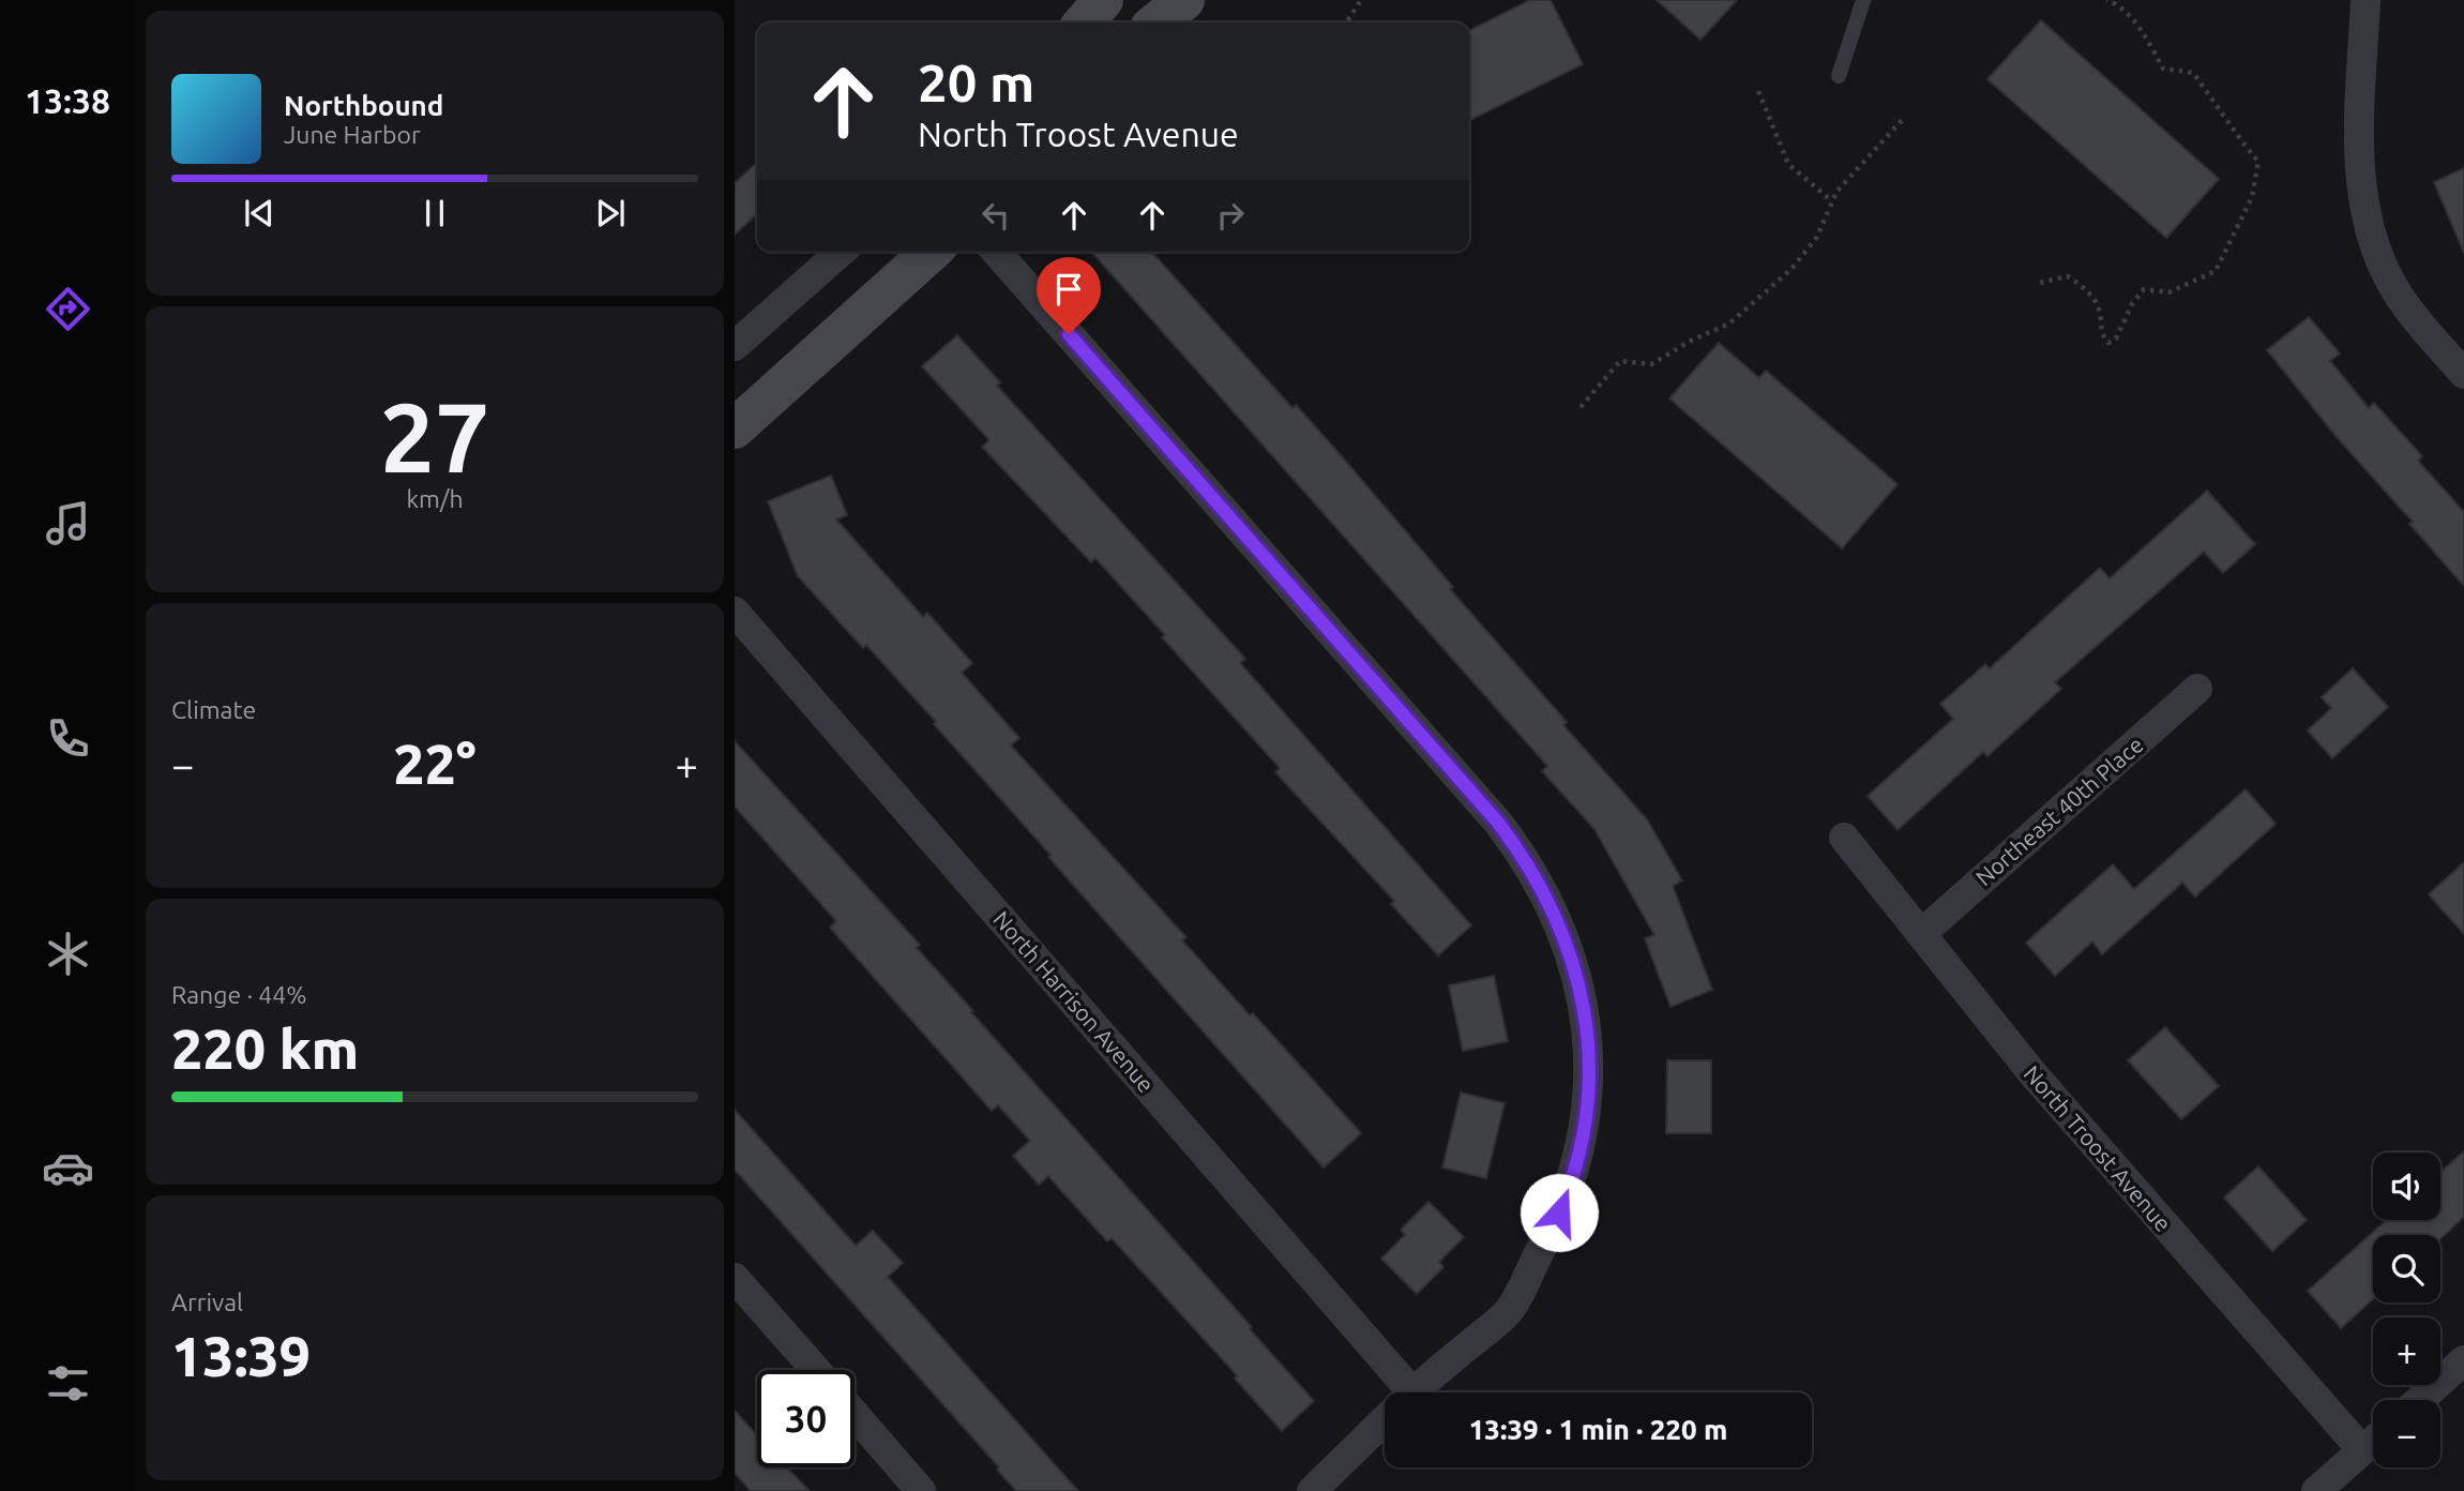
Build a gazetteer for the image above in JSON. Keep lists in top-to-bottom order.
{
  "streets": {
    "street": ["Northeast 40th Place", "North Harrison Avenue", "North Troost Avenue"]
  },
  "crossings": [
    ["Northeast 40th Place", "North Troost Avenue"]
  ],
  "page": {
    "tabs": "13:38",
    "turn": ["20 m", "North Troost Avenue"],
    "song": ["Northbound", "June Harbor"],
    "tile": [
      ["27", "km/h"],
      "Climate",
      ["Range · 44%", "220 km"],
      ["Arrival", "13:39"]
    ],
    "heat": ["−", "22°", "+"],
    "map_buttons": ["+", "−"],
    "limit": "30",
    "trip": "13:39 · 1 min · 220 m"
  }
}
